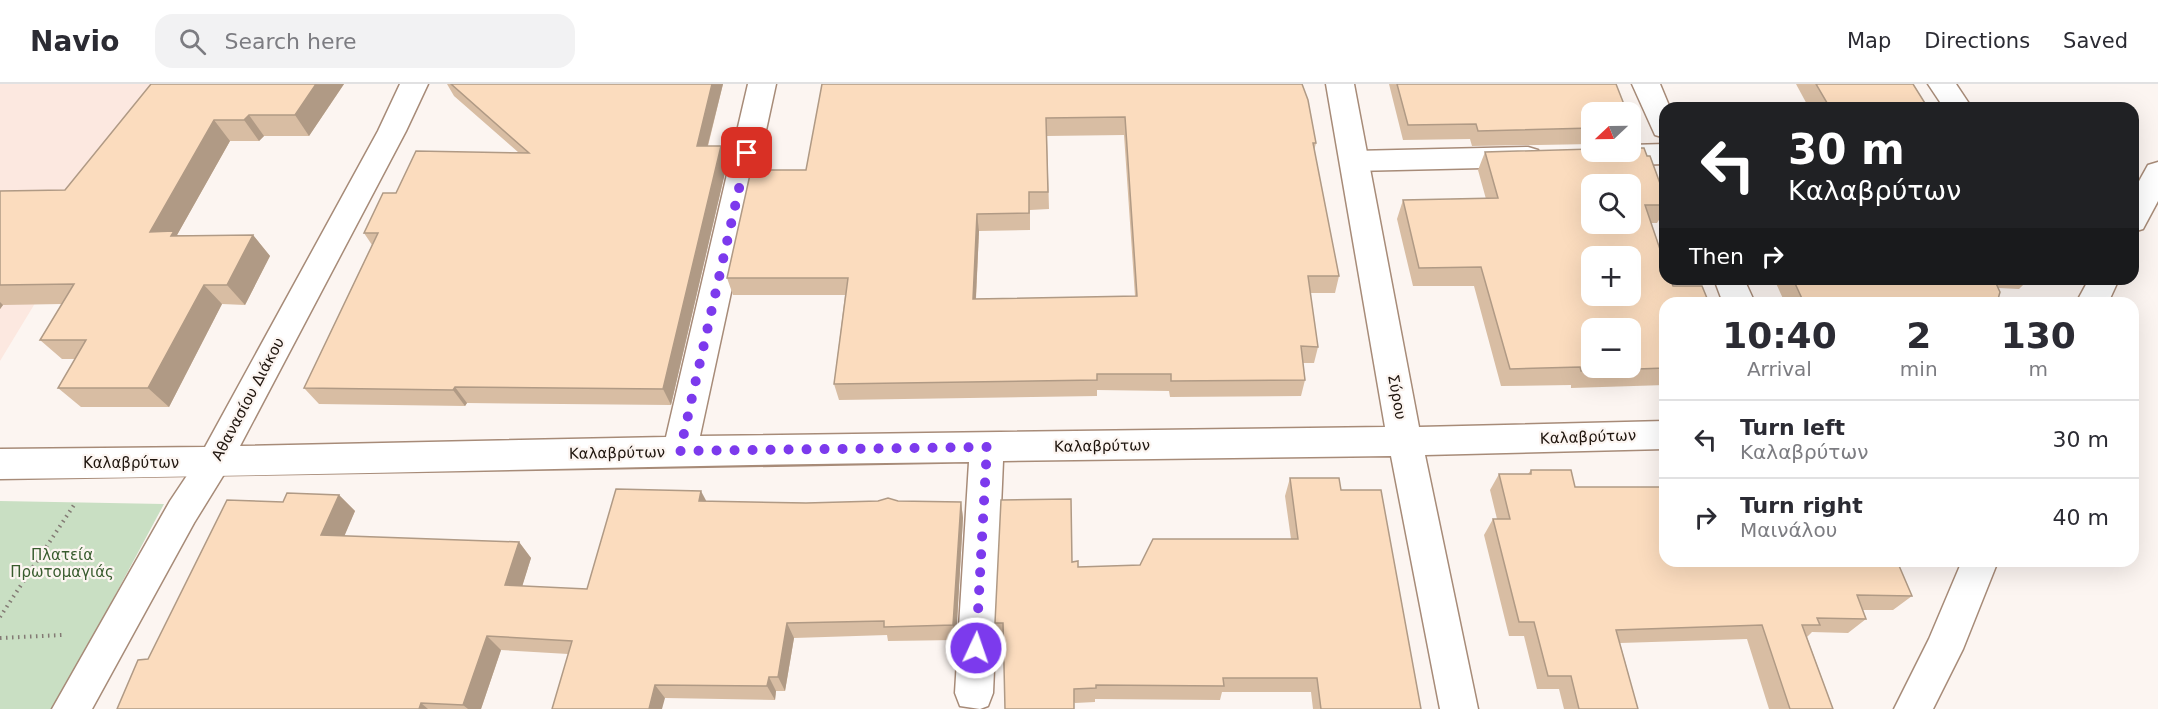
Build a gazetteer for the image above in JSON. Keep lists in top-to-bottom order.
{
  "streets": {
    "street": ["Σύρου", "Αθανασίου Διάκου", "Καλαβρύτων"]
  },
  "crossings": [
    ["Σύρου", "Καλαβρύτων"],
    ["Αθανασίου Διάκου", "Καλαβρύτων"]
  ],
  "parks": ["Πλατεία Πρωτομαγιάς"],
  "north": "left",
  "page": {
    "header": "Navio",
    "search": "Search here",
    "nav": ["Map", "Directions", "Saved"],
    "map_buttons": ["+", "−"],
    "turn": ["30 m", "Καλαβρύτων"],
    "then": "Then",
    "eta": [
      "10:40",
      "Arrival",
      "2",
      "min",
      "130",
      "m"
    ],
    "list": [
      {
        "name": "Turn left",
        "note": "Καλαβρύτων",
        "value": "30 m"
      },
      {
        "name": "Turn right",
        "note": "Μαινάλου",
        "value": "40 m"
      }
    ]
  }
}
